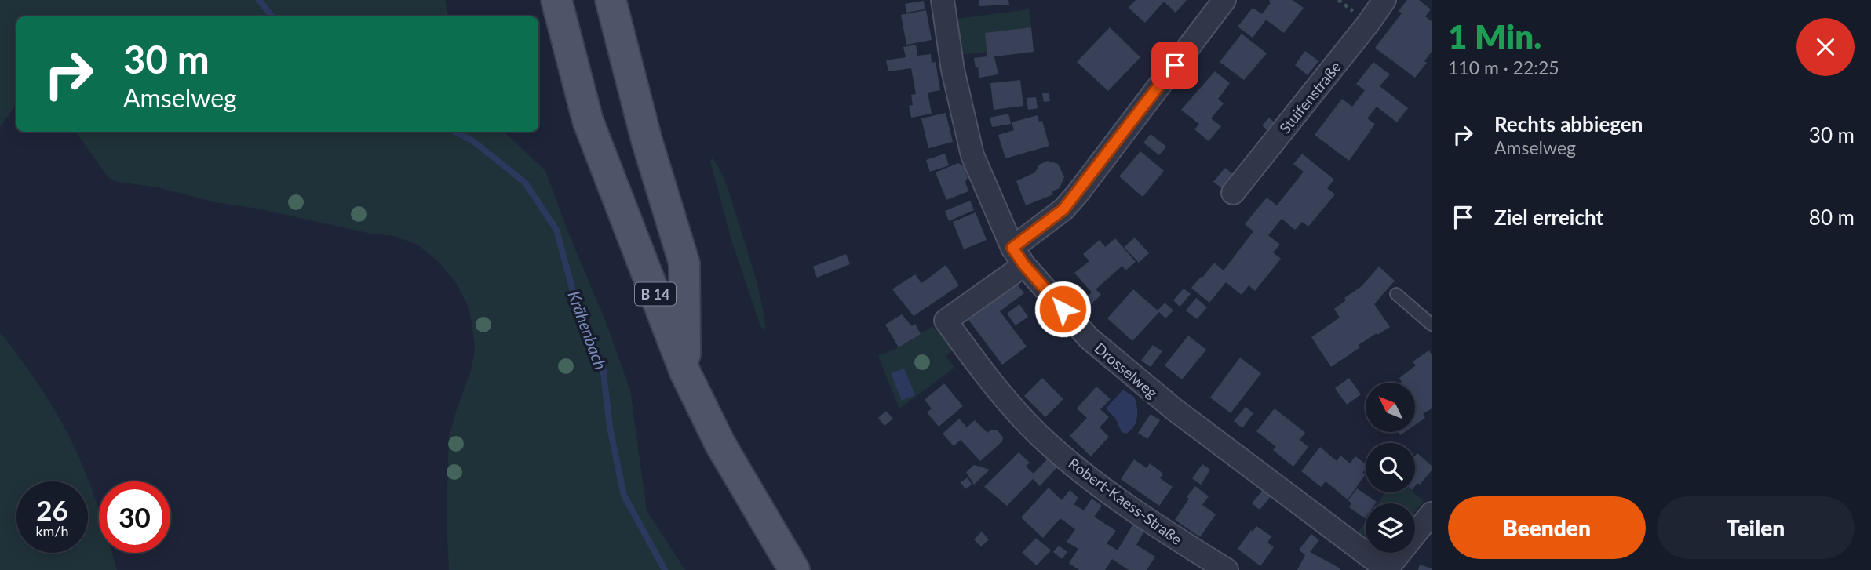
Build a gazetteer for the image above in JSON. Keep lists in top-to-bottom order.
{
  "streets": {
    "main road": ["B 14"],
    "street": ["Stuifenstraße", "Drosselweg", "Robert-Kaess-Straße"]
  },
  "crossings": [
    ["Drosselweg", "Robert-Kaess-Straße"]
  ],
  "water": ["Krähenbach"],
  "north": "top left",
  "page": {
    "heading": ["1 Min.", "110 m · 22:25"],
    "turn": ["30 m", "Amselweg"],
    "list": [
      {
        "name": "Rechts abbiegen",
        "note": "Amselweg",
        "value": "30 m"
      },
      {
        "name": "Ziel erreicht",
        "value": "80 m"
      }
    ],
    "speed": "26 km/h",
    "limit": "30",
    "buttons": ["Beenden", "Teilen"]
  }
}
